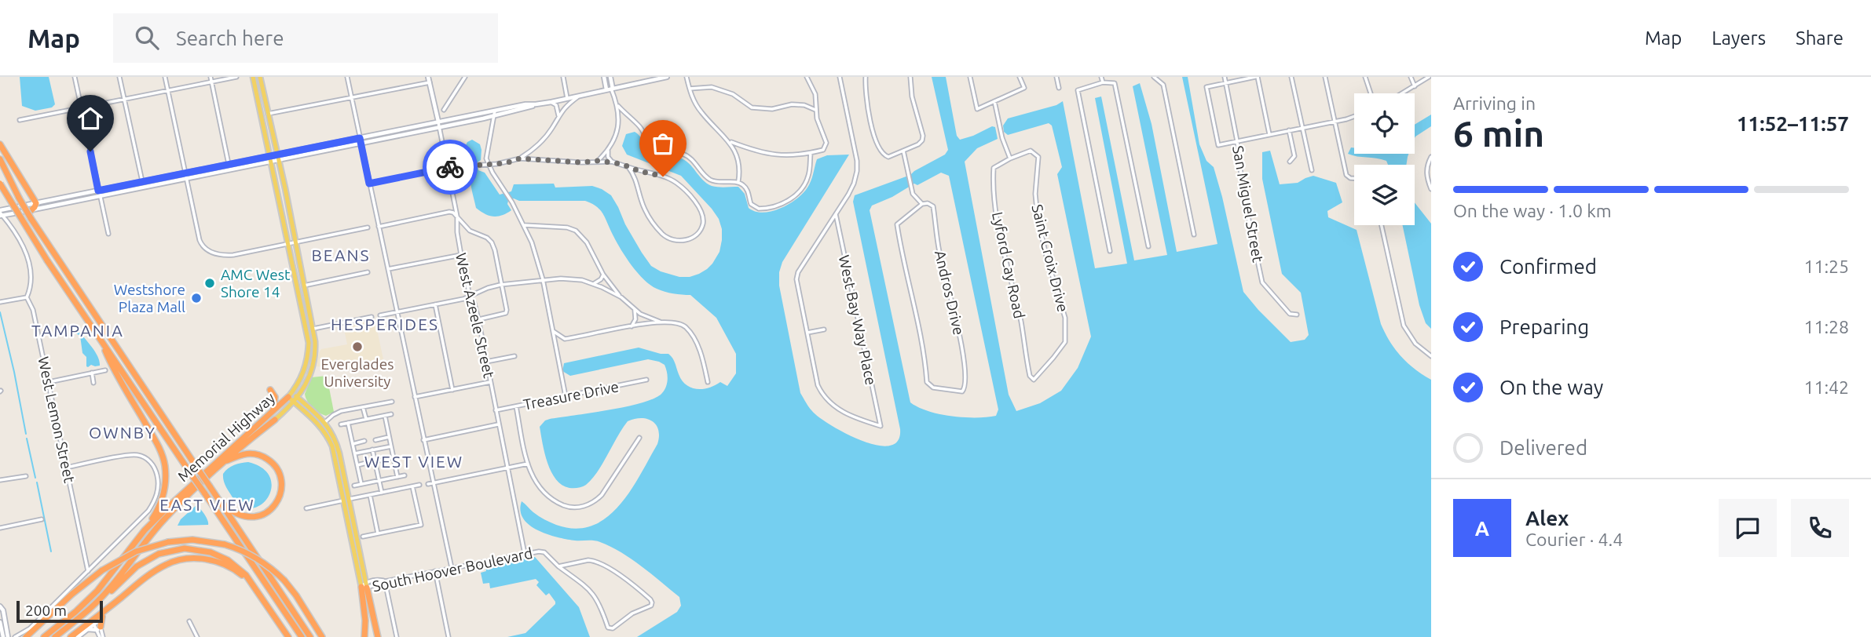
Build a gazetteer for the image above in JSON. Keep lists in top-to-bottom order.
{
  "streets": {
    "highway": ["Memorial Highway"],
    "street": [
      "San Miguel Street",
      "Saint Croix Drive",
      "Lyford Cay Road",
      "Andros Drive",
      "West Azeele Street",
      "West Bay Way Place",
      "Treasure Drive",
      "West Lemon Street",
      "South Hoover Boulevard"
    ]
  },
  "crossings": [
    ["Saint Croix Drive", "Lyford Cay Road"],
    ["West Azeele Street", "Treasure Drive"],
    ["West Azeele Street", "South Hoover Boulevard"]
  ],
  "districts": [
    "BEANS",
    "HESPERIDES",
    "TAMPANIA",
    "OWNBY",
    "WEST VIEW",
    "EAST VIEW"
  ],
  "places": ["AMC West Shore 14", "Westshore Plaza Mall", "Everglades University"],
  "scale_bar": "200 m",
  "page": {
    "header": "Map",
    "search": "Search here",
    "nav": ["Map", "Layers", "Share"],
    "heading": ["6 min", "Arriving in", "11:52–11:57"],
    "panel": ["Alex", "Courier · 4.4"],
    "bar": "On the way · 1.0 km",
    "list": [
      ["Confirmed", "11:25"],
      ["Preparing", "11:28"],
      ["On the way", "11:42"],
      "Delivered"
    ],
    "round": "A",
    "scale": "200 m"
  }
}
